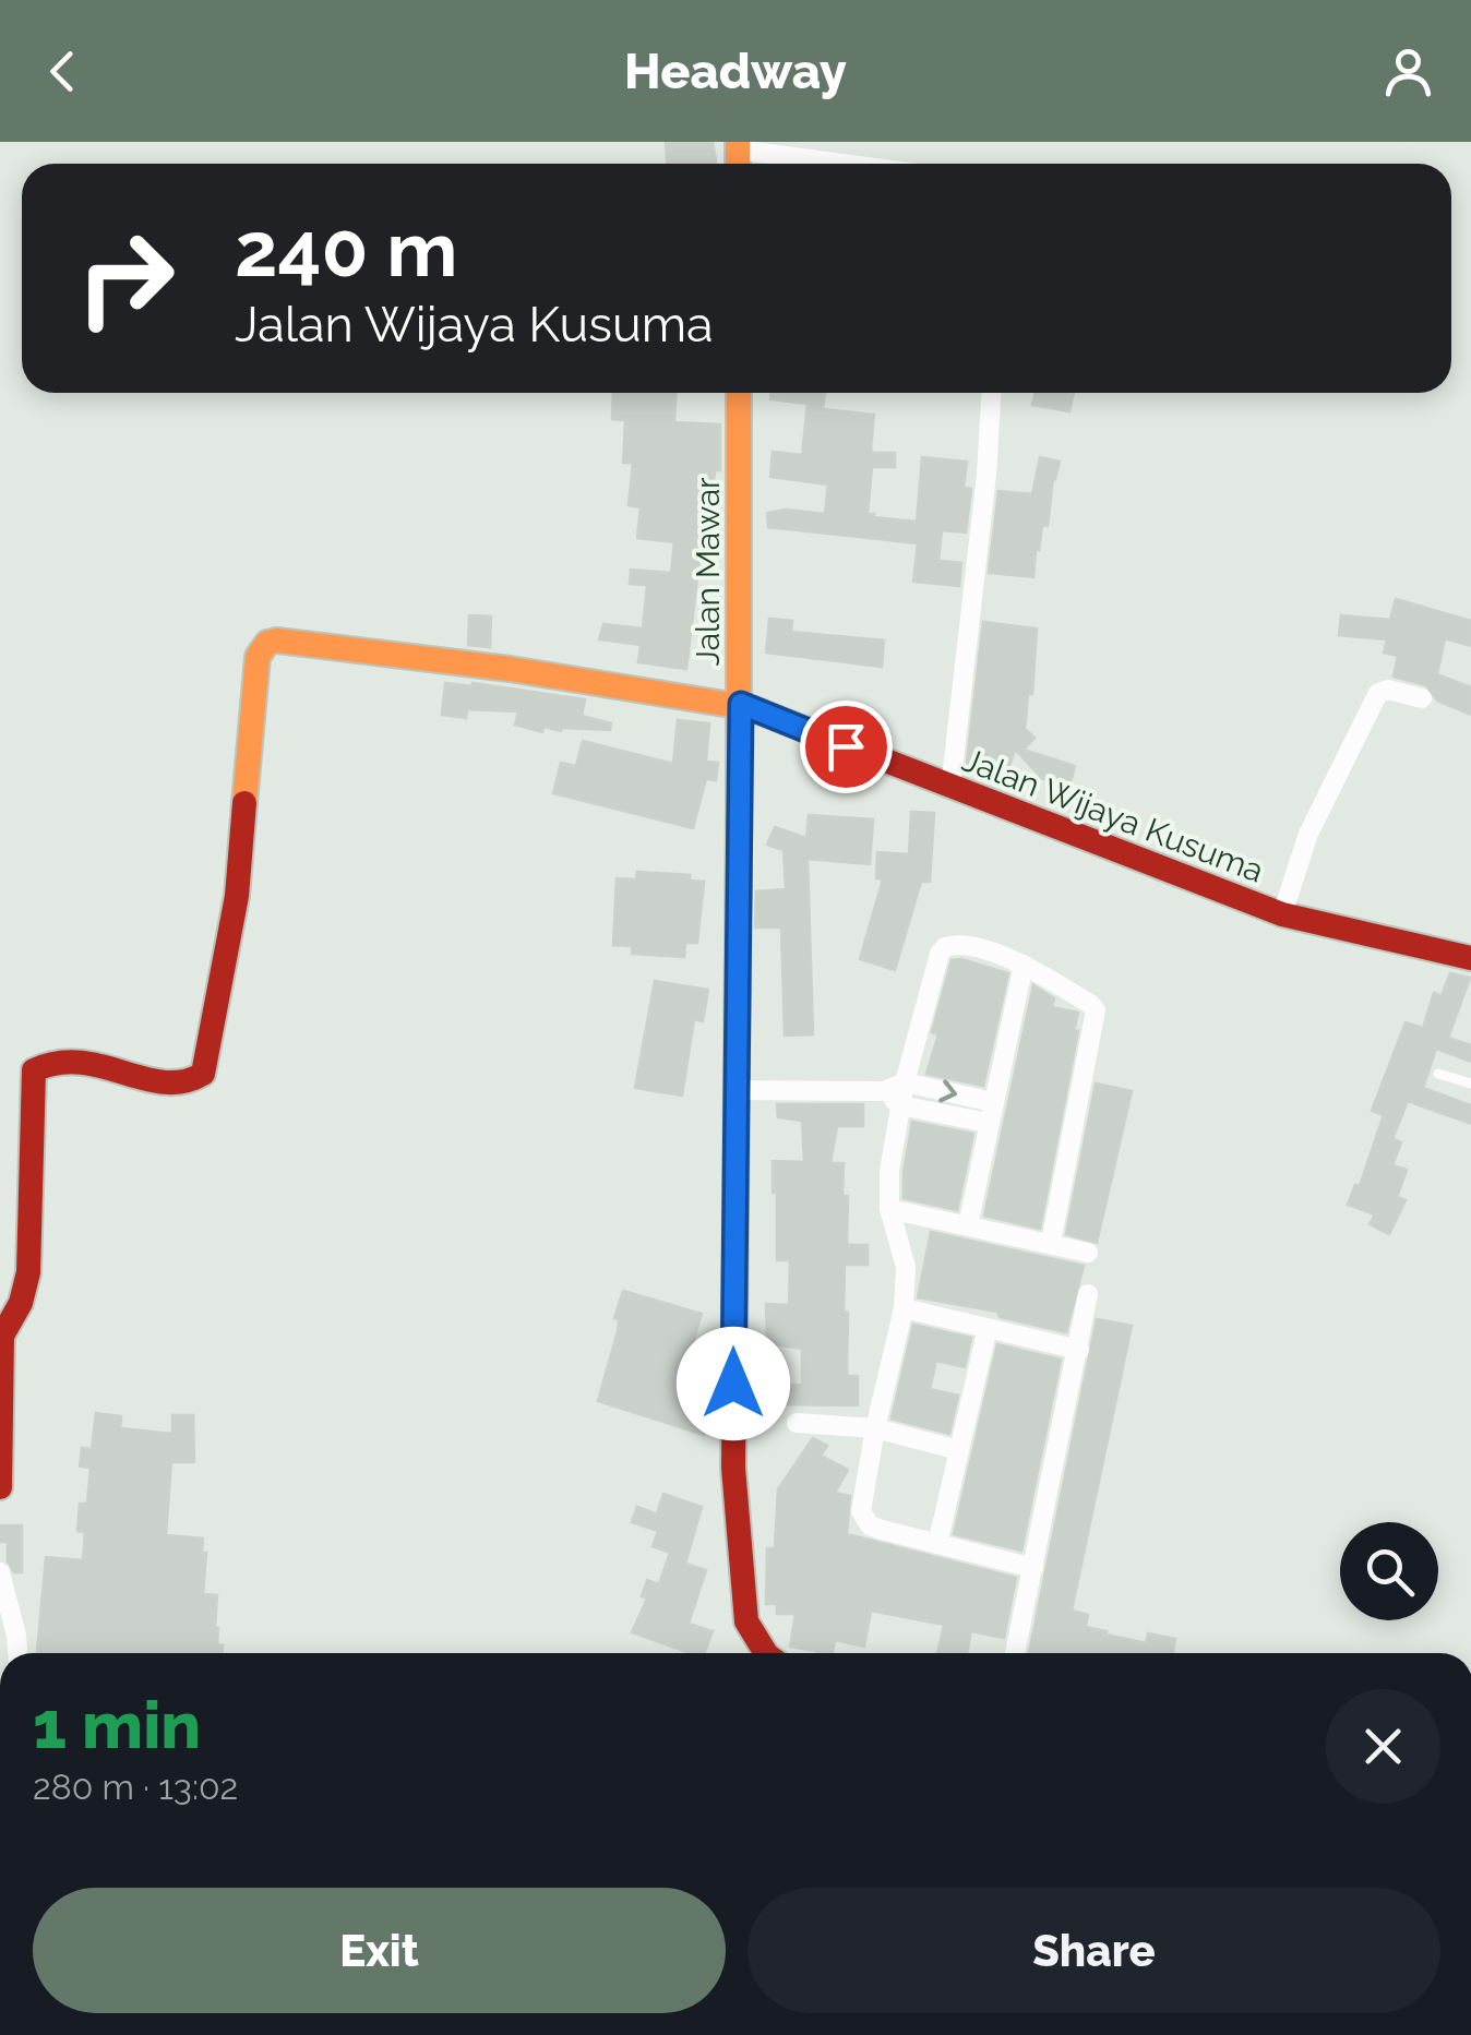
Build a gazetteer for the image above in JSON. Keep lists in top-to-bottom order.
{
  "streets": {
    "street": ["Jalan Mawar", "Jalan Wijaya Kusuma"]
  },
  "crossings": [
    ["Jalan Mawar", "Jalan Wijaya Kusuma"]
  ],
  "page": {
    "header": "Headway",
    "turn": ["240 m", "Jalan Wijaya Kusuma"],
    "heading": ["1 min", "280 m · 13:02"],
    "buttons": ["Exit", "Share"]
  }
}
